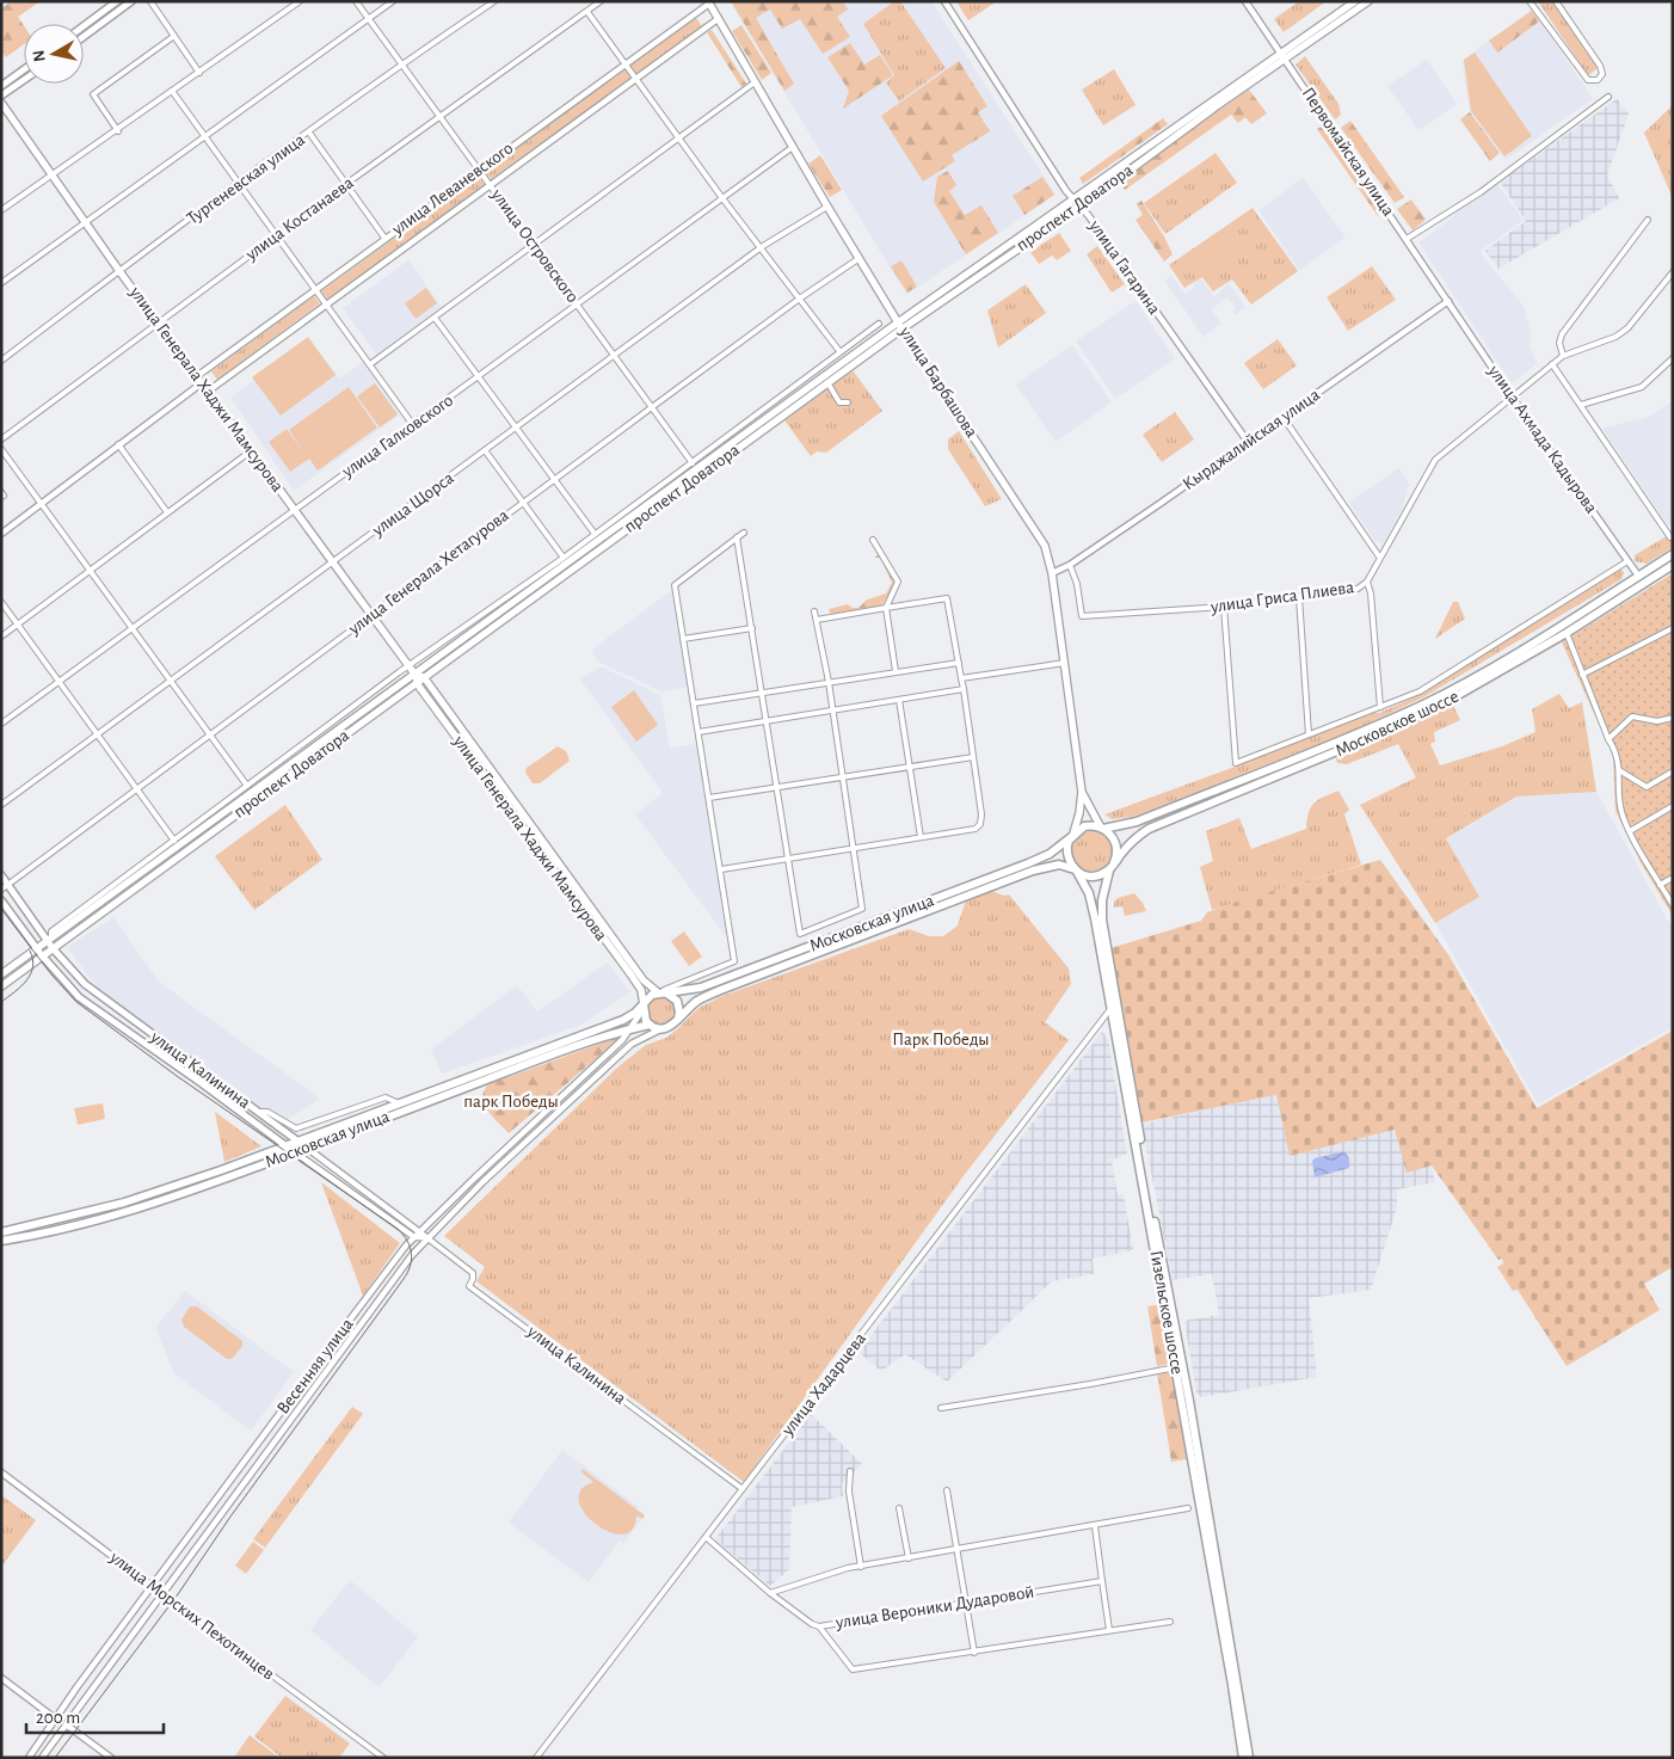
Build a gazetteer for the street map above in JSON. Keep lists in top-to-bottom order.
{
  "streets": {
    "highway": ["Московское шоссе", "Московская улица", "Гизельское шоссе"],
    "main road": [
      "проспект Доватора",
      "улица Барбашова",
      "улица Генерала Хаджи Мамсурова",
      "улица Калинина"
    ],
    "street": [
      "Первомайская улица",
      "Тургеневская улица",
      "улица Леваневского",
      "улица Костанаева",
      "улица Островского",
      "улица Гагарина",
      "улица Галковского",
      "Кырджалийская улица",
      "улица Ахмада Кадырова",
      "улица Щорса",
      "улица Генерала Хетагурова",
      "улица Гриса Плиева",
      "Весенняя улица",
      "улица Хадарцева",
      "улица Вероники Дударовой",
      "улица Морских Пехотинцев"
    ]
  },
  "crossings": [
    ["Первомайская улица", "проспект Доватора"],
    ["Первомайская улица", "Кырджалийская улица"],
    ["Первомайская улица", "улица Ахмада Кадырова"],
    ["Тургеневская улица", "улица Островского"],
    ["Тургеневская улица", "улица Генерала Хаджи Мамсурова"],
    ["улица Леваневского", "улица Островского"],
    ["улица Леваневского", "улица Барбашова"],
    ["улица Леваневского", "улица Генерала Хаджи Мамсурова"],
    ["проспект Доватора", "улица Островского"],
    ["проспект Доватора", "улица Гагарина"],
    ["проспект Доватора", "улица Барбашова"],
    ["проспект Доватора", "улица Генерала Хаджи Мамсурова"],
    ["проспект Доватора", "улица Калинина"],
    ["улица Костанаева", "улица Островского"],
    ["улица Костанаева", "улица Генерала Хаджи Мамсурова"],
    ["улица Островского", "улица Галковского"],
    ["улица Островского", "улица Щорса"],
    ["улица Островского", "улица Генерала Хетагурова"],
    ["улица Гагарина", "Кырджалийская улица"],
    ["улица Барбашова", "улица Галковского"],
    ["улица Барбашова", "Кырджалийская улица"],
    ["улица Барбашова", "улица Щорса"],
    ["улица Барбашова", "улица Генерала Хетагурова"],
    ["улица Барбашова", "Московское шоссе"],
    ["улица Барбашова", "Московская улица"],
    ["улица Барбашова", "Гизельское шоссе"],
    ["улица Генерала Хаджи Мамсурова", "улица Галковского"],
    ["улица Генерала Хаджи Мамсурова", "улица Щорса"],
    ["улица Генерала Хаджи Мамсурова", "улица Генерала Хетагурова"],
    ["улица Генерала Хаджи Мамсурова", "Московская улица"],
    ["улица Генерала Хаджи Мамсурова", "Весенняя улица"],
    ["Кырджалийская улица", "улица Ахмада Кадырова"],
    ["Кырджалийская улица", "улица Гриса Плиева"],
    ["улица Ахмада Кадырова", "улица Гриса Плиева"],
    ["улица Ахмада Кадырова", "Московское шоссе"],
    ["улица Генерала Хетагурова", "улица Калинина"],
    ["Московское шоссе", "Московская улица"],
    ["Московское шоссе", "Гизельское шоссе"],
    ["Московская улица", "улица Калинина"],
    ["Московская улица", "Гизельское шоссе"],
    ["Московская улица", "Весенняя улица"],
    ["улица Калинина", "Весенняя улица"],
    ["улица Калинина", "улица Хадарцева"],
    ["Гизельское шоссе", "улица Хадарцева"],
    ["Весенняя улица", "улица Морских Пехотинцев"],
    ["улица Хадарцева", "улица Вероники Дударовой"]
  ],
  "parks": ["Парк Победы", "парк Победы"],
  "scale_bar": "200 m",
  "north": "left"
}
